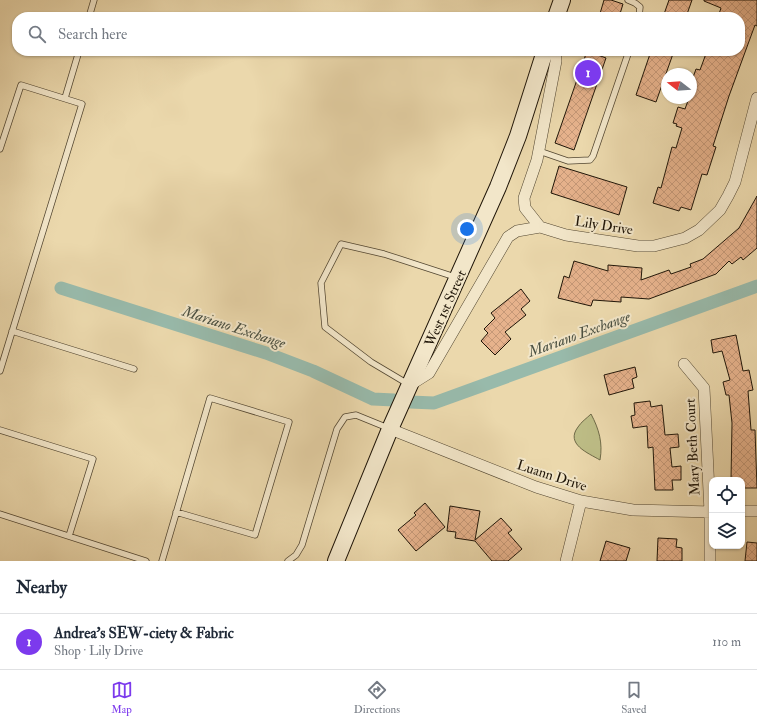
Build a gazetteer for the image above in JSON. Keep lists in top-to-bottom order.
{
  "streets": {
    "main road": ["West 1st Street"],
    "street": ["Lily Drive", "Mary Beth Court", "Luann Drive"]
  },
  "crossings": [
    ["West 1st Street", "Luann Drive"]
  ],
  "water": ["Mariano Exchange"],
  "north": "left",
  "page": {
    "search": "Search here",
    "pins": "1",
    "heading": "Nearby",
    "list": [
      {
        "mark": "1",
        "name": "Andrea's SEW-ciety & Fabric",
        "note": "Shop · Lily Drive",
        "value": "110 m"
      }
    ],
    "nav": ["Map", "Directions", "Saved"]
  }
}
